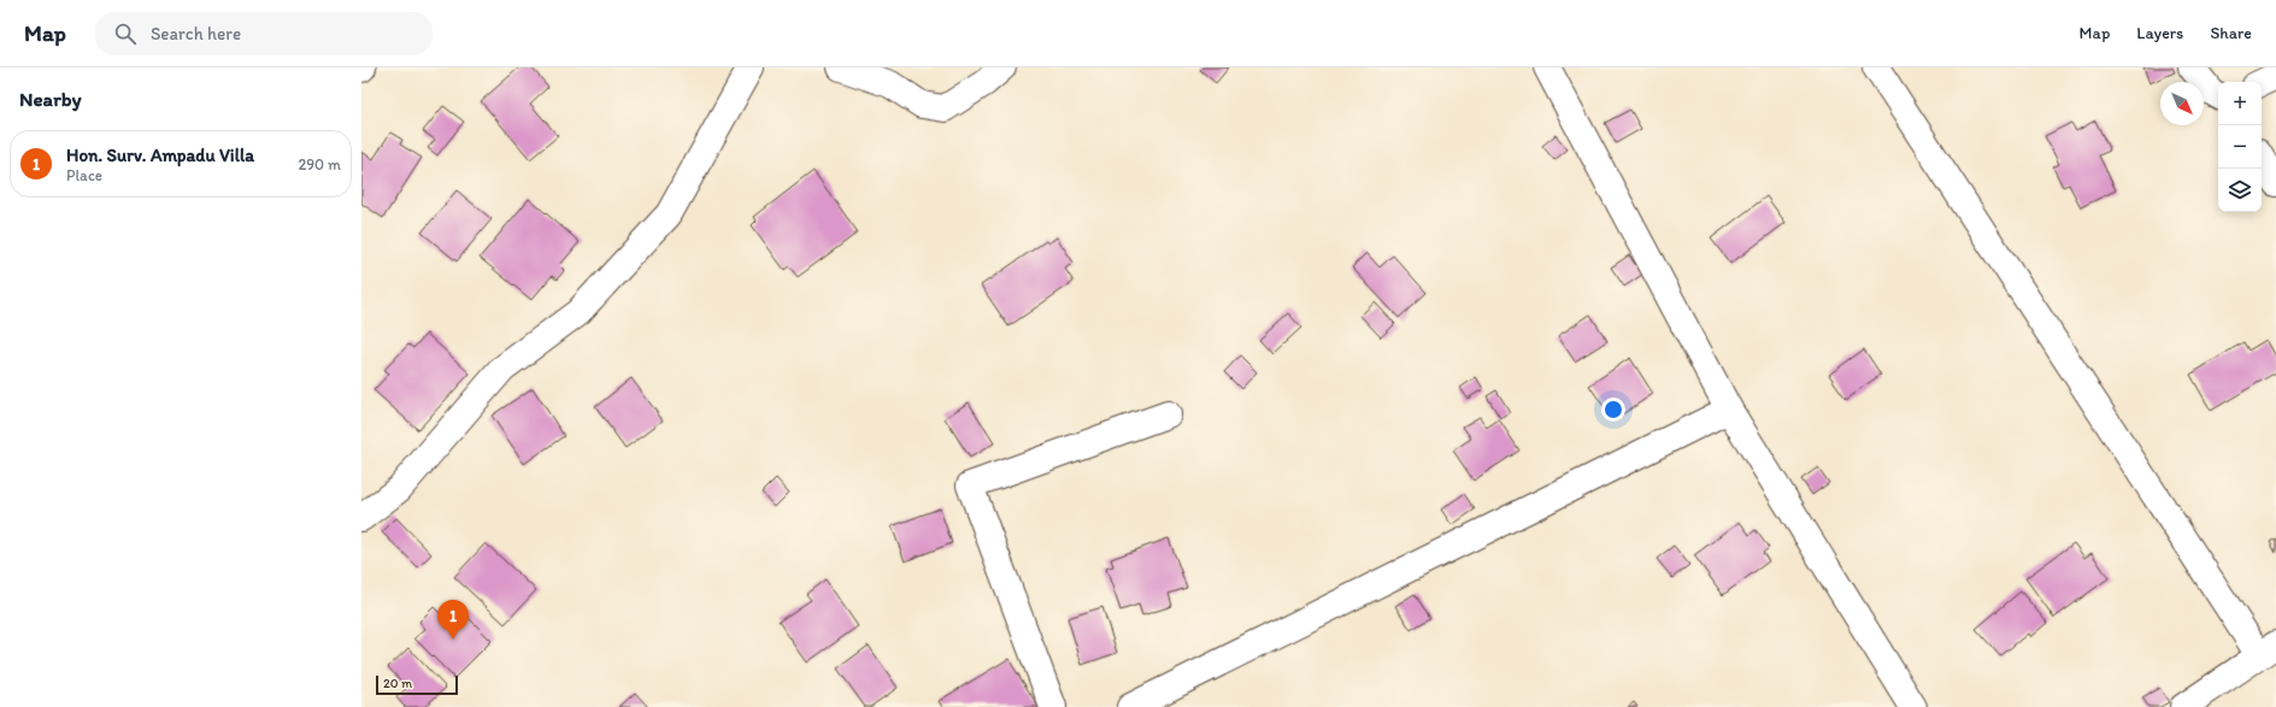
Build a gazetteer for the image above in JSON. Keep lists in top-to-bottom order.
{
  "scale_bar": "20 m",
  "north": "bottom right",
  "page": {
    "header": "Map",
    "search": "Search here",
    "nav": ["Map", "Layers", "Share"],
    "heading": "Nearby",
    "map_buttons": ["+", "−"],
    "list": [
      {
        "mark": "1",
        "name": "Hon. Surv. Ampadu Villa",
        "note": "Place",
        "value": "290 m"
      }
    ],
    "pins": "1",
    "scale": "20 m"
  }
}
